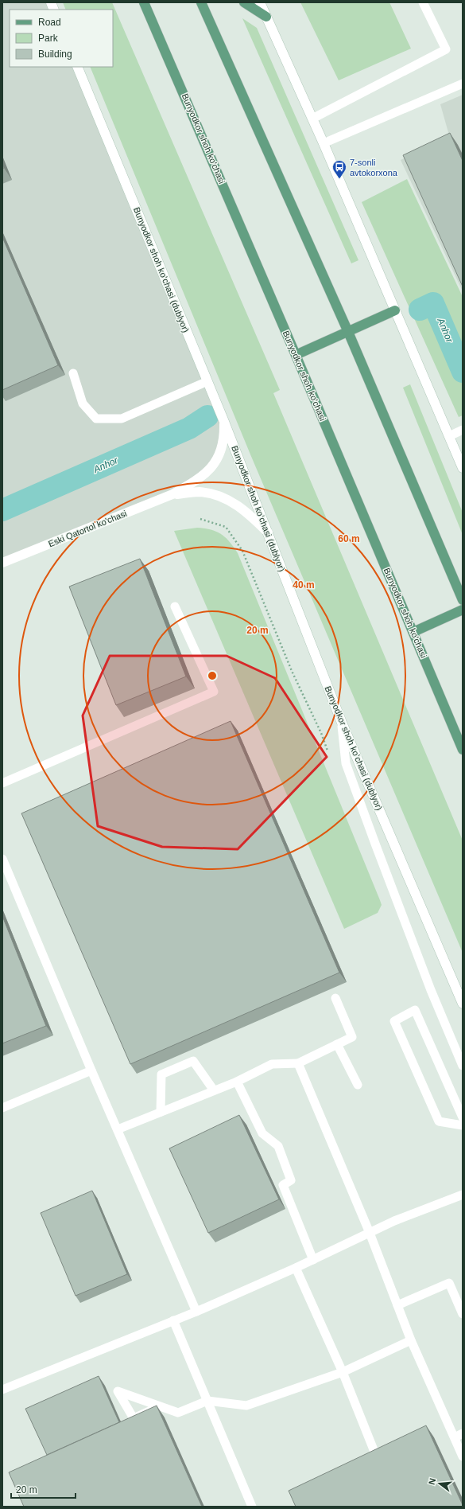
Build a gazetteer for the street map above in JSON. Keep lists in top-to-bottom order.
{
  "streets": {
    "main road": ["Bunyodkor shoh ko'chasi"],
    "street": ["Bunyodkor shoh koʻchasi (dublyor)", "Eski Qatortol ko'chasi"]
  },
  "crossings": [
    ["Bunyodkor shoh koʻchasi (dublyor)", "Eski Qatortol ko'chasi"]
  ],
  "water": ["Anhor"],
  "places": {
    "bus stop": ["7-sonli avtokorxona"]
  },
  "legend": ["Road", "Park", "Building"],
  "scale_bar": "20 m",
  "north": "left",
  "rings": ["60 m", "40 m", "20 m"]
}
